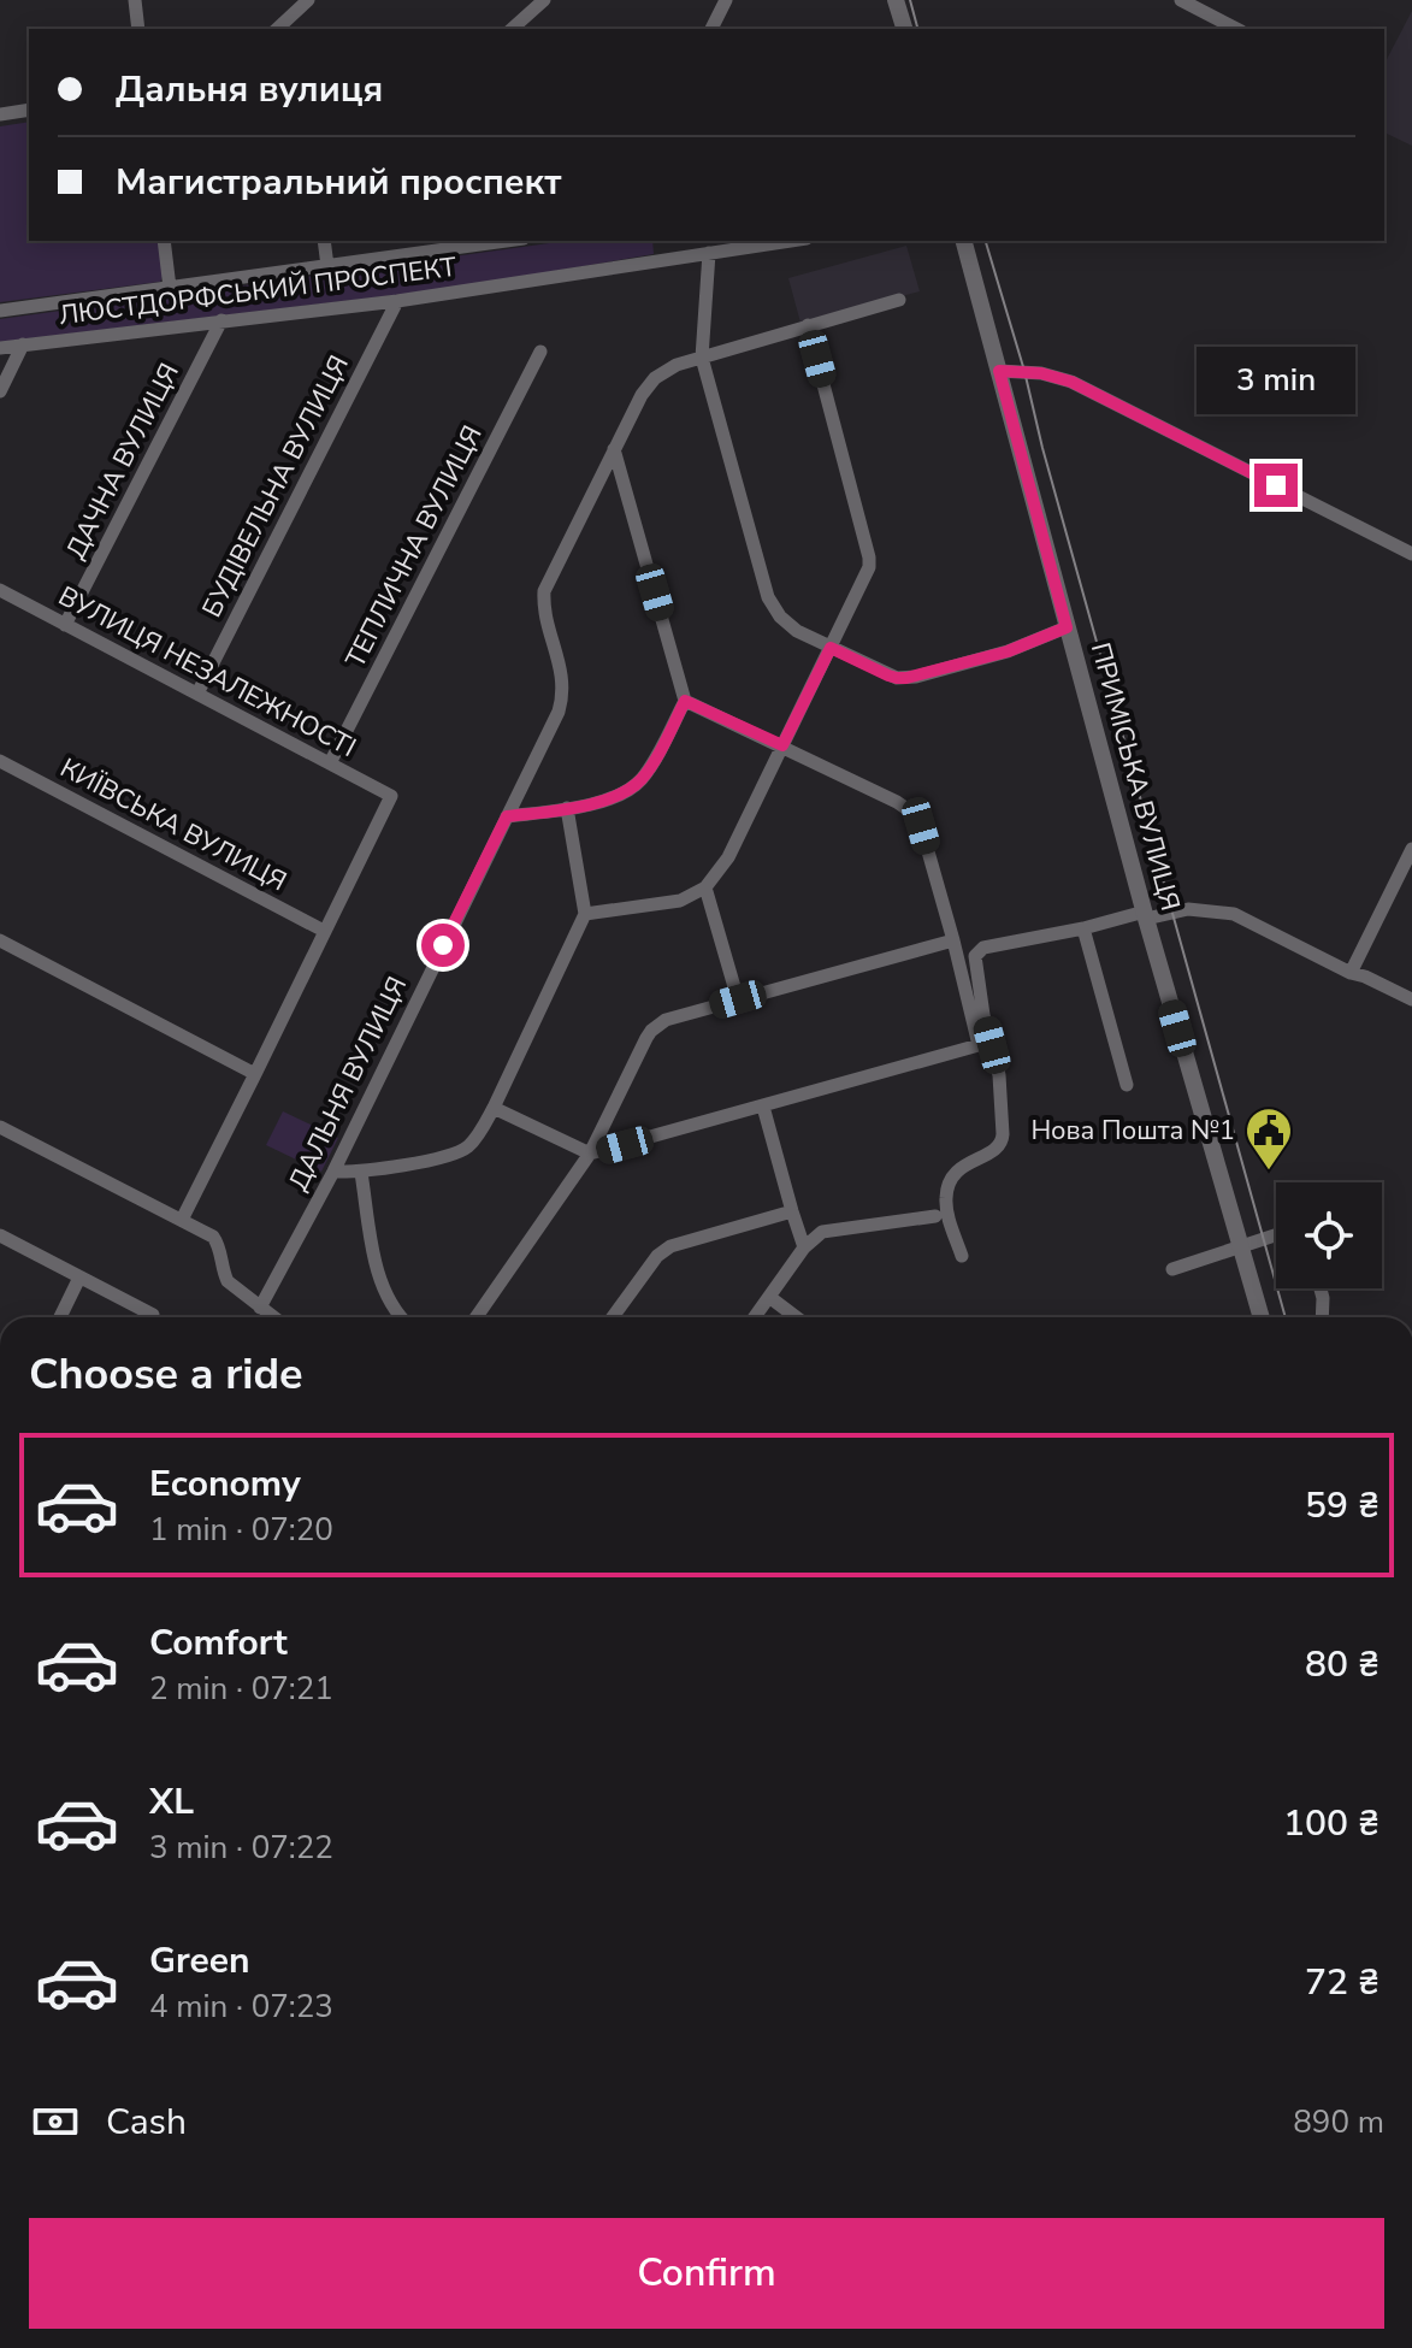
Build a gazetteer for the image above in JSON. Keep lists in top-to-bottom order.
{
  "streets": {
    "street": [
      "ЛЮСТДОРФСЬКИЙ ПРОСПЕКТ",
      "ДАЧНА ВУЛИЦЯ",
      "БУДІВЕЛЬНА ВУЛИЦЯ",
      "ТЕПЛИЧНА ВУЛИЦЯ",
      "ВУЛИЦЯ НЕЗАЛЕЖНОСТІ",
      "ПРИМІСЬКА ВУЛИЦЯ",
      "КИЇВСЬКА ВУЛИЦЯ",
      "ДАЛЬНЯ ВУЛИЦЯ"
    ]
  },
  "crossings": [
    ["ЛЮСТДОРФСЬКИЙ ПРОСПЕКТ", "ДАЧНА ВУЛИЦЯ"],
    ["ЛЮСТДОРФСЬКИЙ ПРОСПЕКТ", "БУДІВЕЛЬНА ВУЛИЦЯ"],
    ["ДАЧНА ВУЛИЦЯ", "ВУЛИЦЯ НЕЗАЛЕЖНОСТІ"],
    ["БУДІВЕЛЬНА ВУЛИЦЯ", "ВУЛИЦЯ НЕЗАЛЕЖНОСТІ"],
    ["ТЕПЛИЧНА ВУЛИЦЯ", "ВУЛИЦЯ НЕЗАЛЕЖНОСТІ"],
    ["ВУЛИЦЯ НЕЗАЛЕЖНОСТІ", "КИЇВСЬКА ВУЛИЦЯ"]
  ],
  "places": {
    "public building": ["Нова Пошта №1"]
  },
  "page": {
    "banner": ["Дальня вулиця", "Магистральний проспект"],
    "bubble": "3 min",
    "heading": "Choose a ride",
    "list": [
      {
        "name": "Economy",
        "note": "1 min · 07:20",
        "value": "59 ₴"
      },
      {
        "name": "Comfort",
        "note": "2 min · 07:21",
        "value": "80 ₴"
      },
      {
        "name": "XL",
        "note": "3 min · 07:22",
        "value": "100 ₴"
      },
      {
        "name": "Green",
        "note": "4 min · 07:23",
        "value": "72 ₴"
      }
    ],
    "pay": ["Cash", "890 m"],
    "buttons": "Confirm"
  }
}
